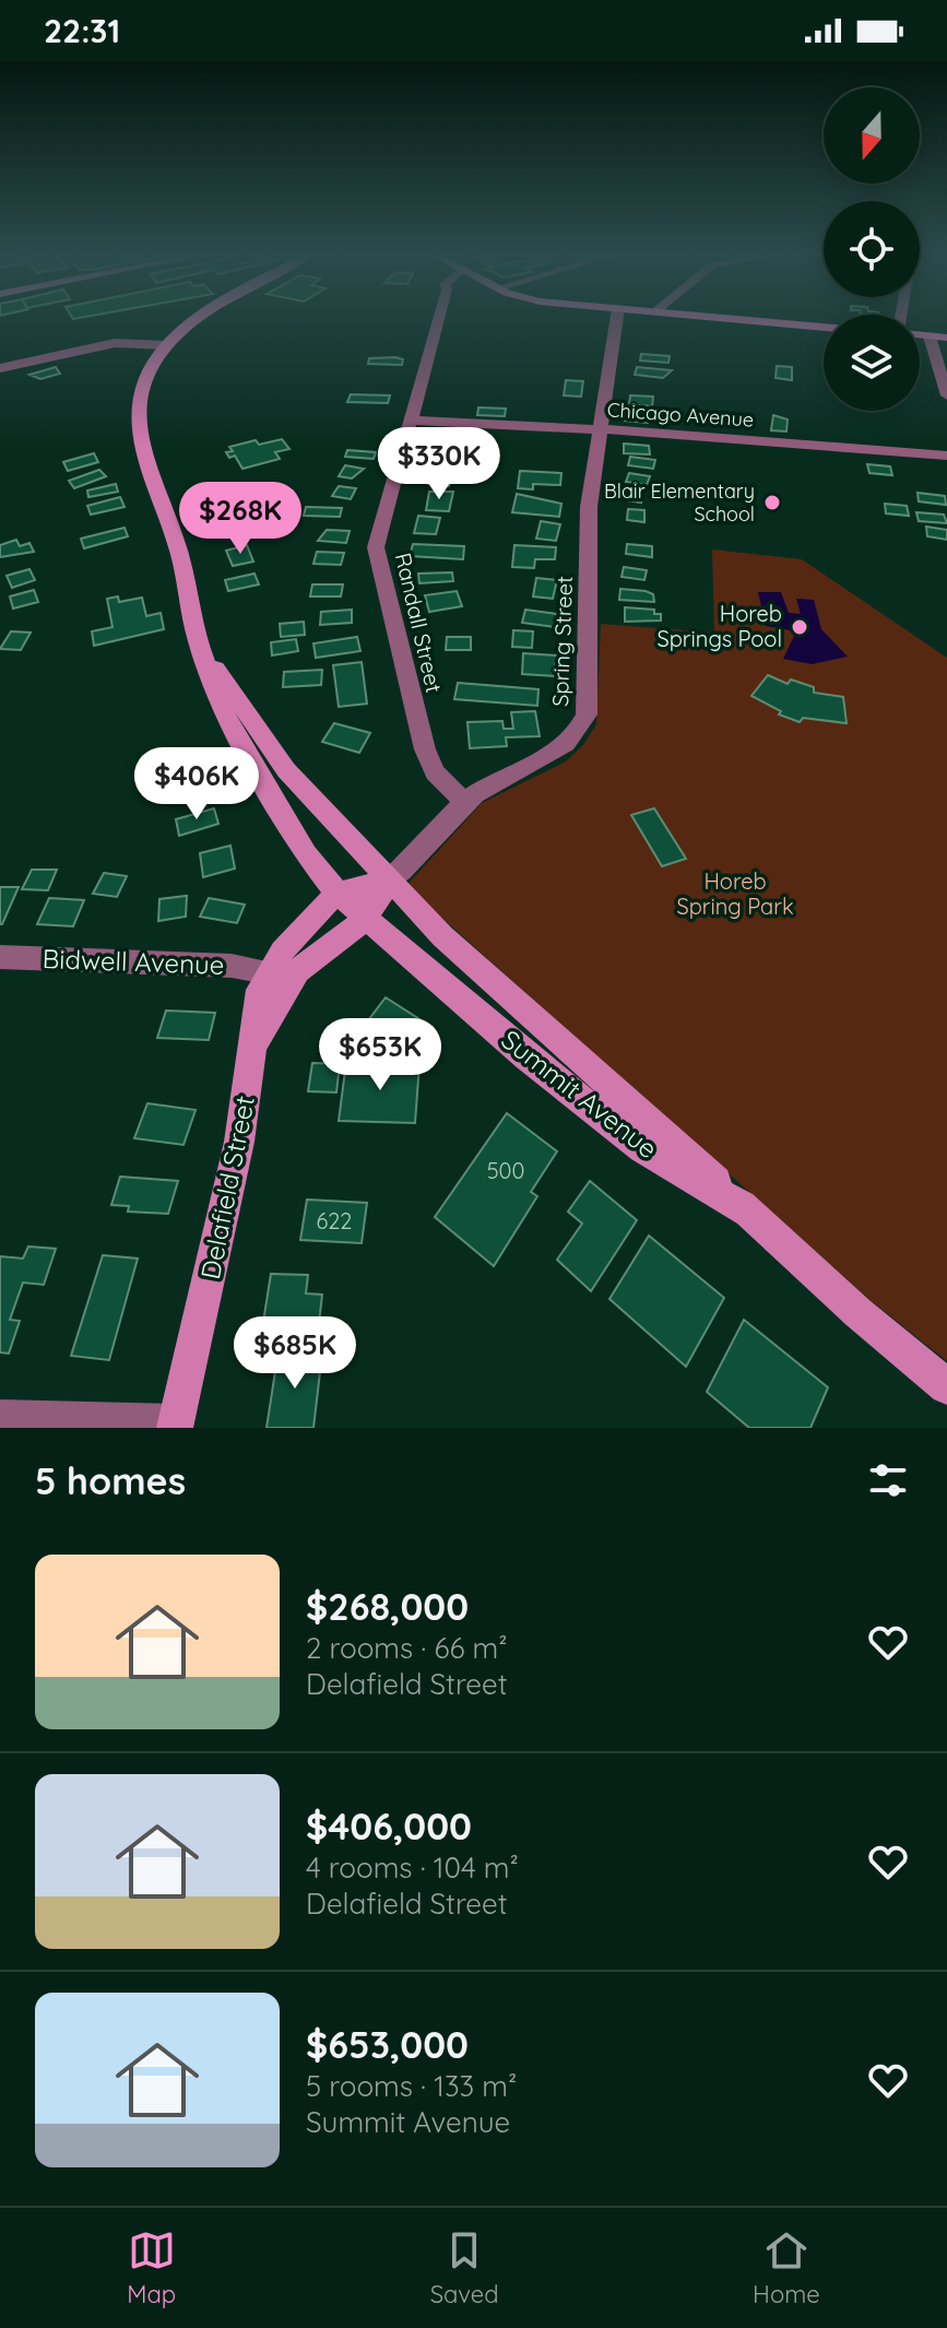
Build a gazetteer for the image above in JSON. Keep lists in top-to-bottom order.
{
  "streets": {
    "main road": ["Summit Avenue", "Delafield Street"],
    "street": [
      "Chicago Avenue",
      "Randall Street",
      "Spring Street",
      "Bidwell Avenue"
    ]
  },
  "crossings": [
    ["Chicago Avenue", "Randall Street"],
    ["Chicago Avenue", "Spring Street"],
    ["Randall Street", "Spring Street"],
    ["Spring Street", "Summit Avenue"],
    ["Spring Street", "Delafield Street"],
    ["Bidwell Avenue", "Delafield Street"],
    ["Summit Avenue", "Delafield Street"]
  ],
  "parks": ["Horeb Spring Park"],
  "places": ["Blair Elementary School", "Horeb Springs Pool"],
  "house_numbers": ["500", "622"],
  "north": "bottom",
  "page": {
    "status": "22:31",
    "price": [
      "$330K",
      "$268K",
      "$406K",
      "$653K",
      "$685K"
    ],
    "heading": "5 homes",
    "list": [
      {
        "name": "$268,000",
        "note": "2 rooms · 66 m² · Delafield Street"
      },
      {
        "name": "$406,000",
        "note": "4 rooms · 104 m² · Delafield Street"
      },
      {
        "name": "$653,000",
        "note": "5 rooms · 133 m² · Summit Avenue"
      }
    ],
    "tabs": ["Map", "Saved", "Home"]
  }
}
